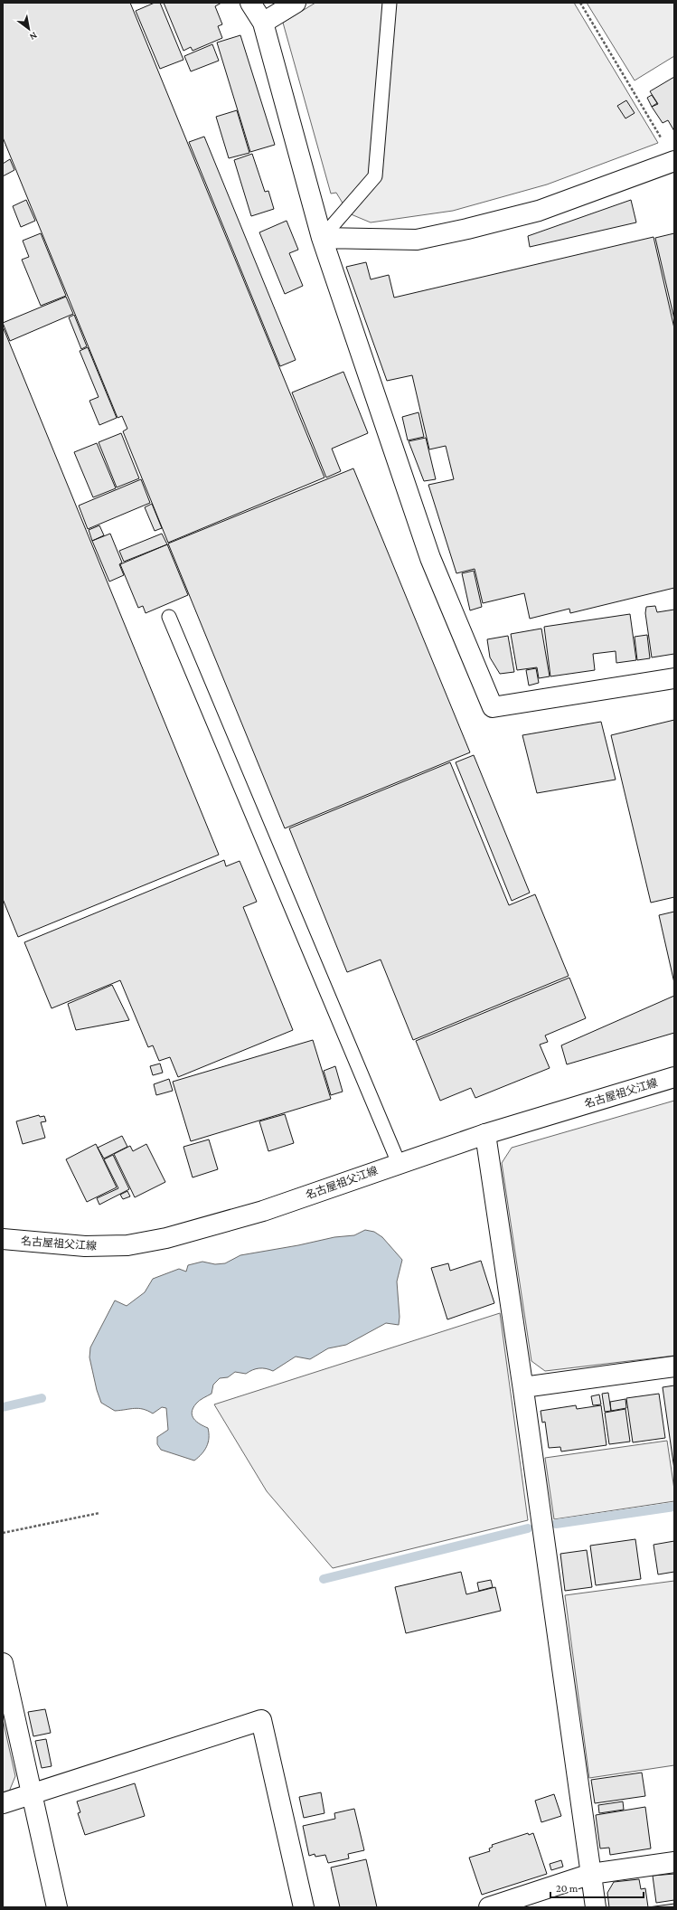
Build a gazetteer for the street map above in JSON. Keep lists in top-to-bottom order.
{
  "streets": {
    "street": ["名古屋祖父江線"]
  },
  "scale_bar": "20 m",
  "north": "bottom right"
}
